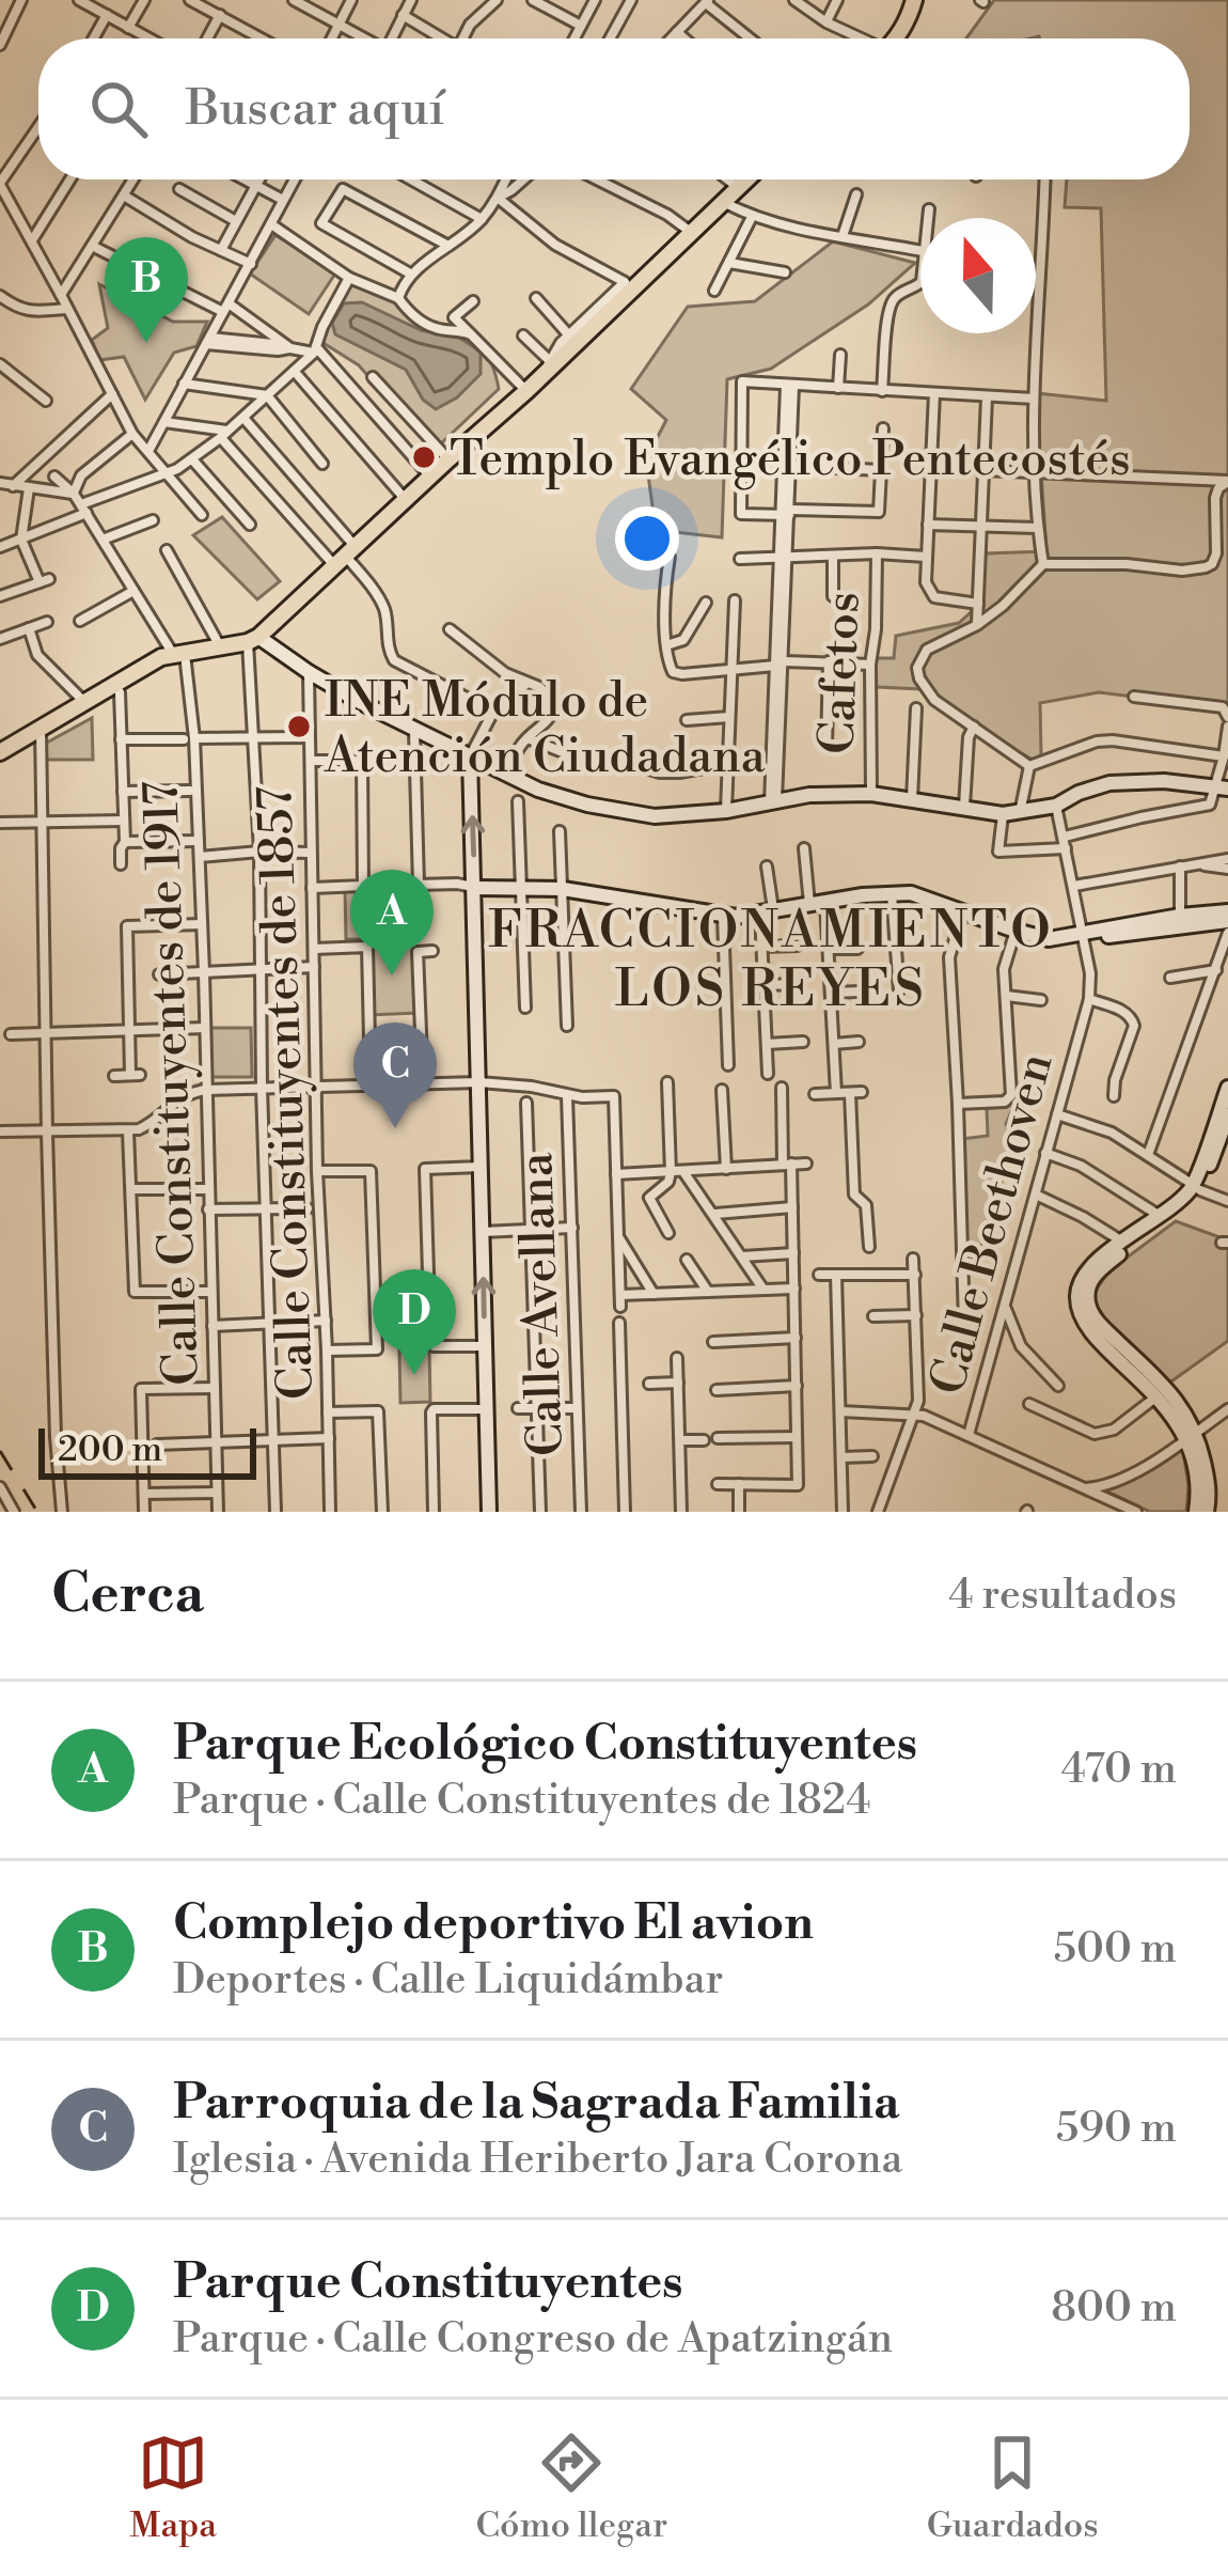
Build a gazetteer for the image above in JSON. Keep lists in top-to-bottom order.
{
  "streets": {
    "street": [
      "Cafetos",
      "Calle Constituyentes de 1917",
      "Calle Constituyentes de 1857",
      "Calle Beethoven",
      "Calle Avellana"
    ]
  },
  "districts": ["FRACCIONAMIENTO LOS REYES"],
  "places": ["Templo Evangélico Pentecostés", "INE Módulo de Atención Ciudadana"],
  "scale_bar": "200 m",
  "north": "top",
  "page": {
    "search": "Buscar aquí",
    "pins": [
      "B",
      "A",
      "C",
      "D"
    ],
    "scale": "200 m",
    "heading": ["Cerca", "4 resultados"],
    "list": [
      {
        "mark": "A",
        "name": "Parque Ecológico Constituyentes",
        "note": "Parque · Calle Constituyentes de 1824",
        "value": "470 m"
      },
      {
        "mark": "B",
        "name": "Complejo deportivo El avion",
        "note": "Deportes · Calle Liquidámbar",
        "value": "500 m"
      },
      {
        "mark": "C",
        "name": "Parroquia de la Sagrada Familia",
        "note": "Iglesia · Avenida Heriberto Jara Corona",
        "value": "590 m"
      },
      {
        "mark": "D",
        "name": "Parque Constituyentes",
        "note": "Parque · Calle Congreso de Apatzingán",
        "value": "800 m"
      }
    ],
    "nav": ["Mapa", "Cómo llegar", "Guardados"]
  }
}
